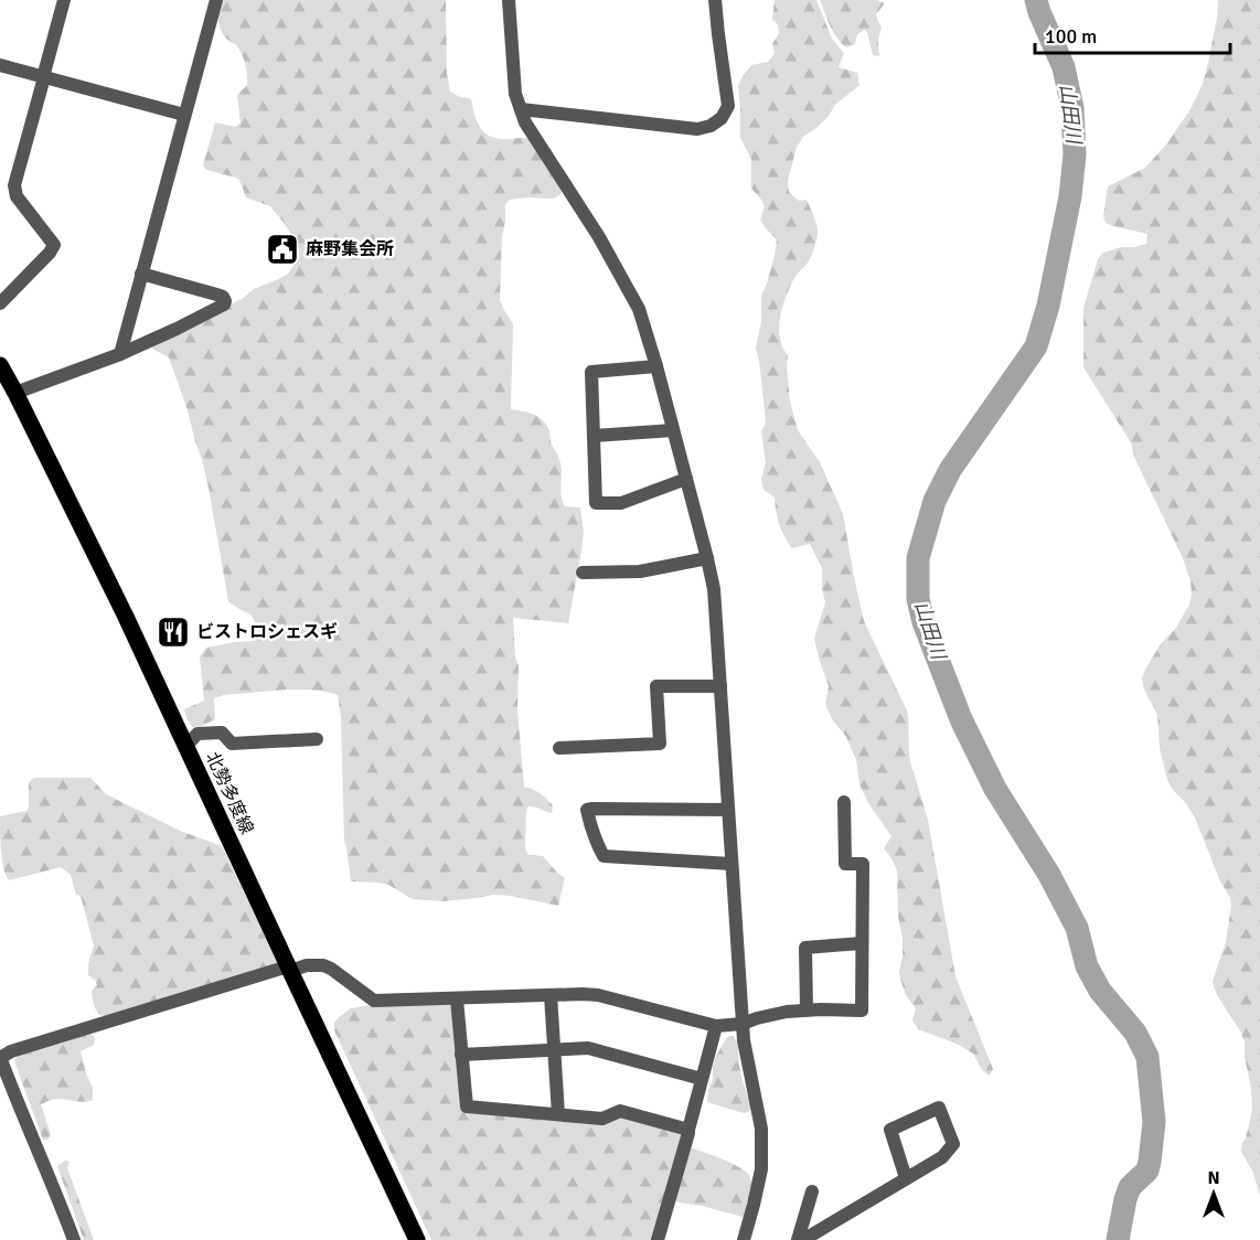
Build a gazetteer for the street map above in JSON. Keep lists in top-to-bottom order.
{
  "streets": {
    "main road": ["北勢多度線"]
  },
  "water": ["山田川"],
  "places": {
    "public building": ["麻野集会所"],
    "restaurant": ["ビストロシェスギ"]
  },
  "scale_bar": "100 m",
  "north": "top"
}
